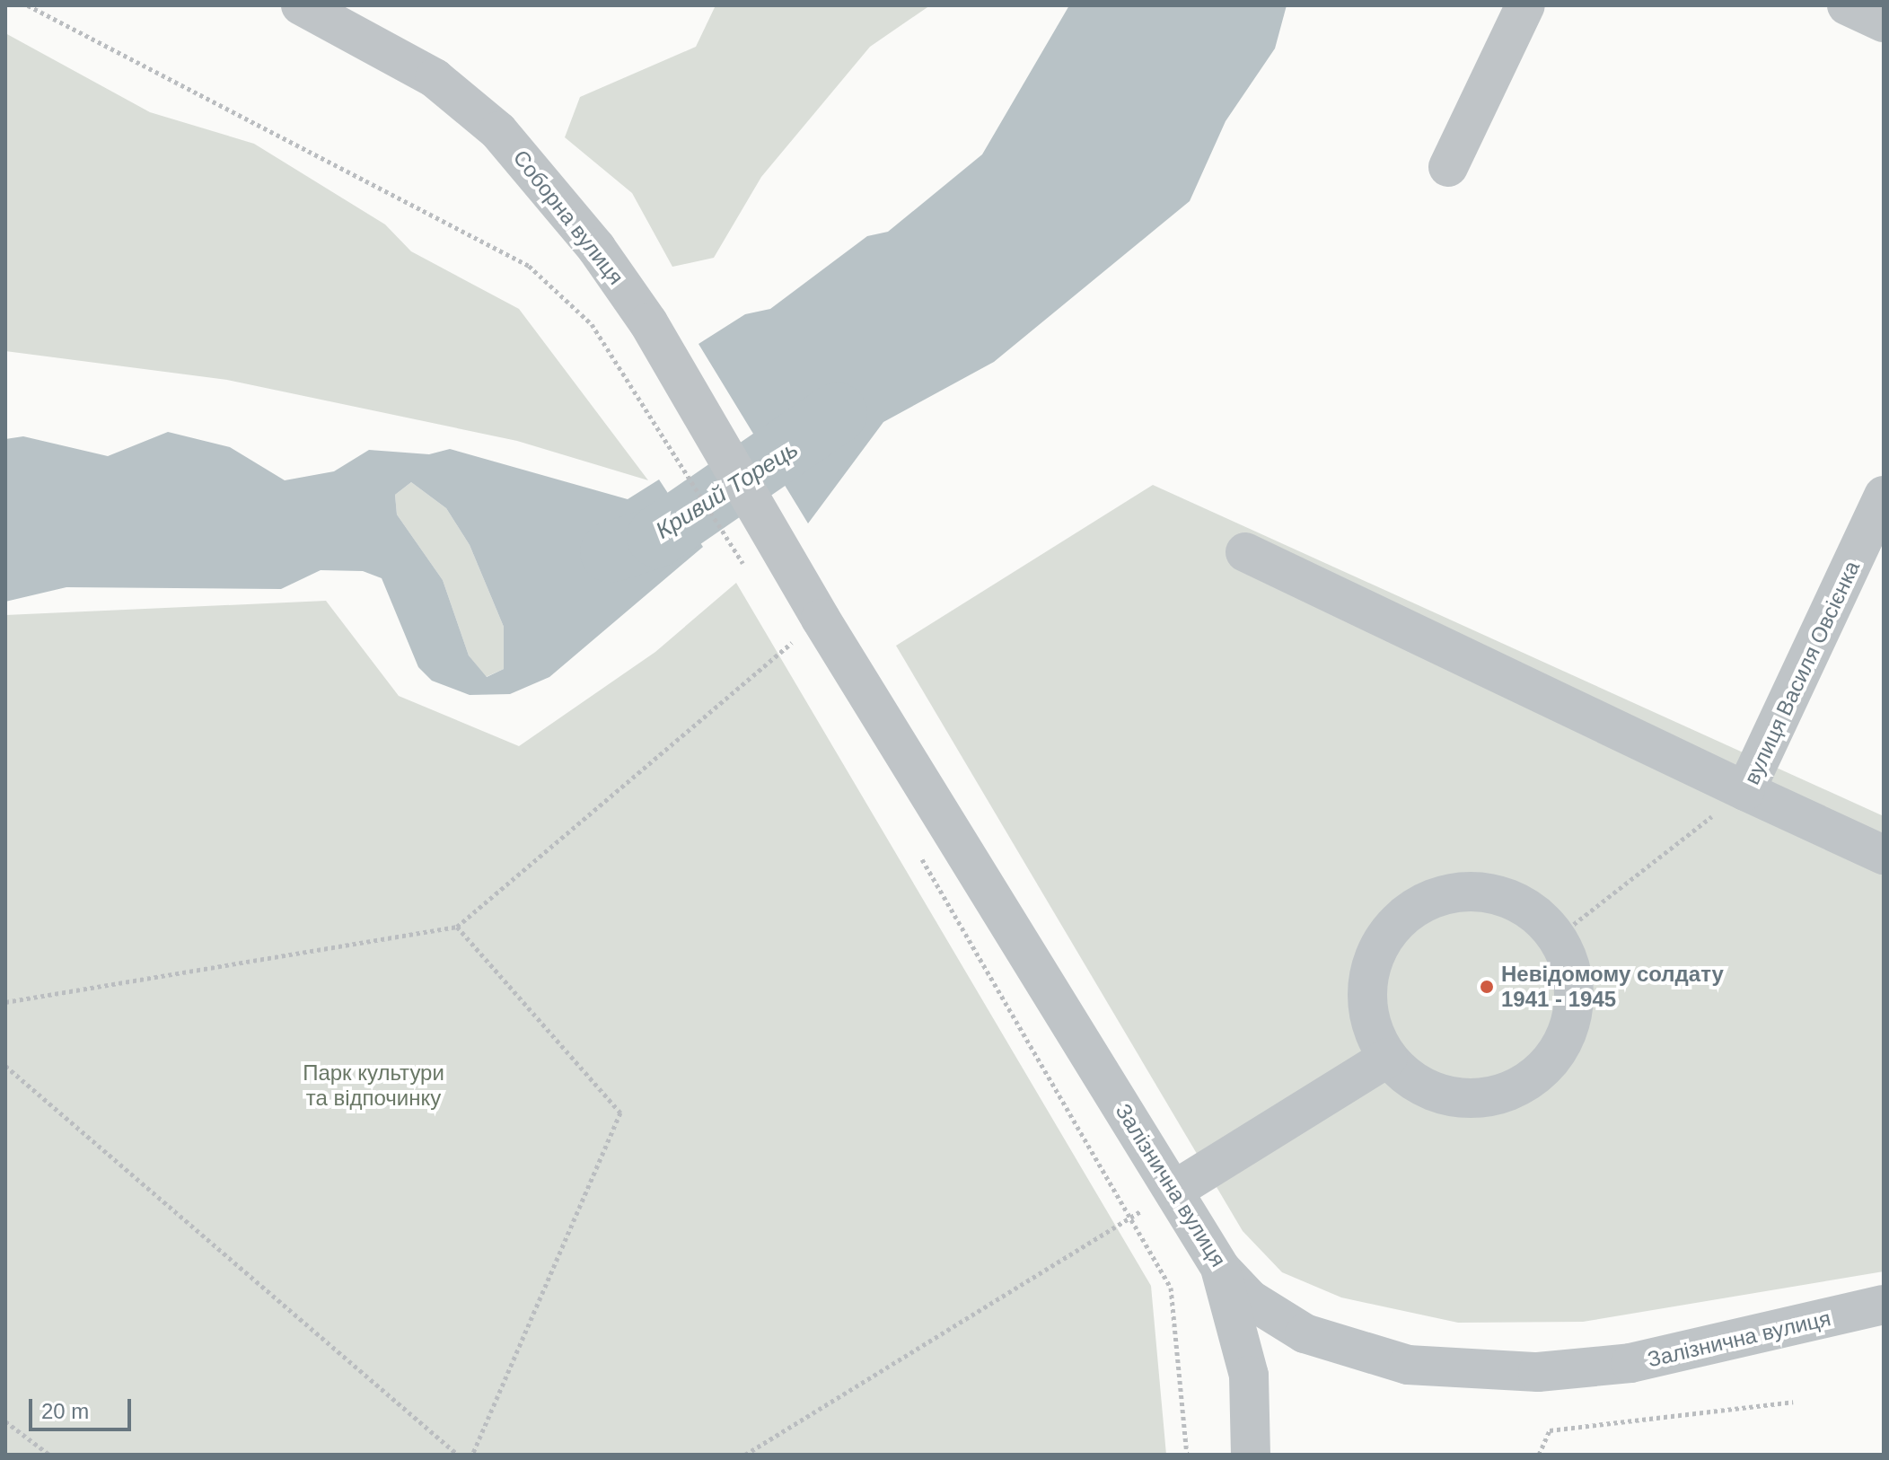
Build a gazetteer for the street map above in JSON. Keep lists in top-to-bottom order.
{
  "streets": {
    "street": ["Соборна вулиця", "вулиця Василя Овсієнка", "Залізнична вулиця"]
  },
  "crossings": [
    ["Соборна вулиця", "Залізнична вулиця"]
  ],
  "water": ["Кривий Торець"],
  "parks": ["Парк культури та відпочинку"],
  "places": ["Невідомому солдату 1941 - 1945"],
  "scale_bar": "20 m"
}
